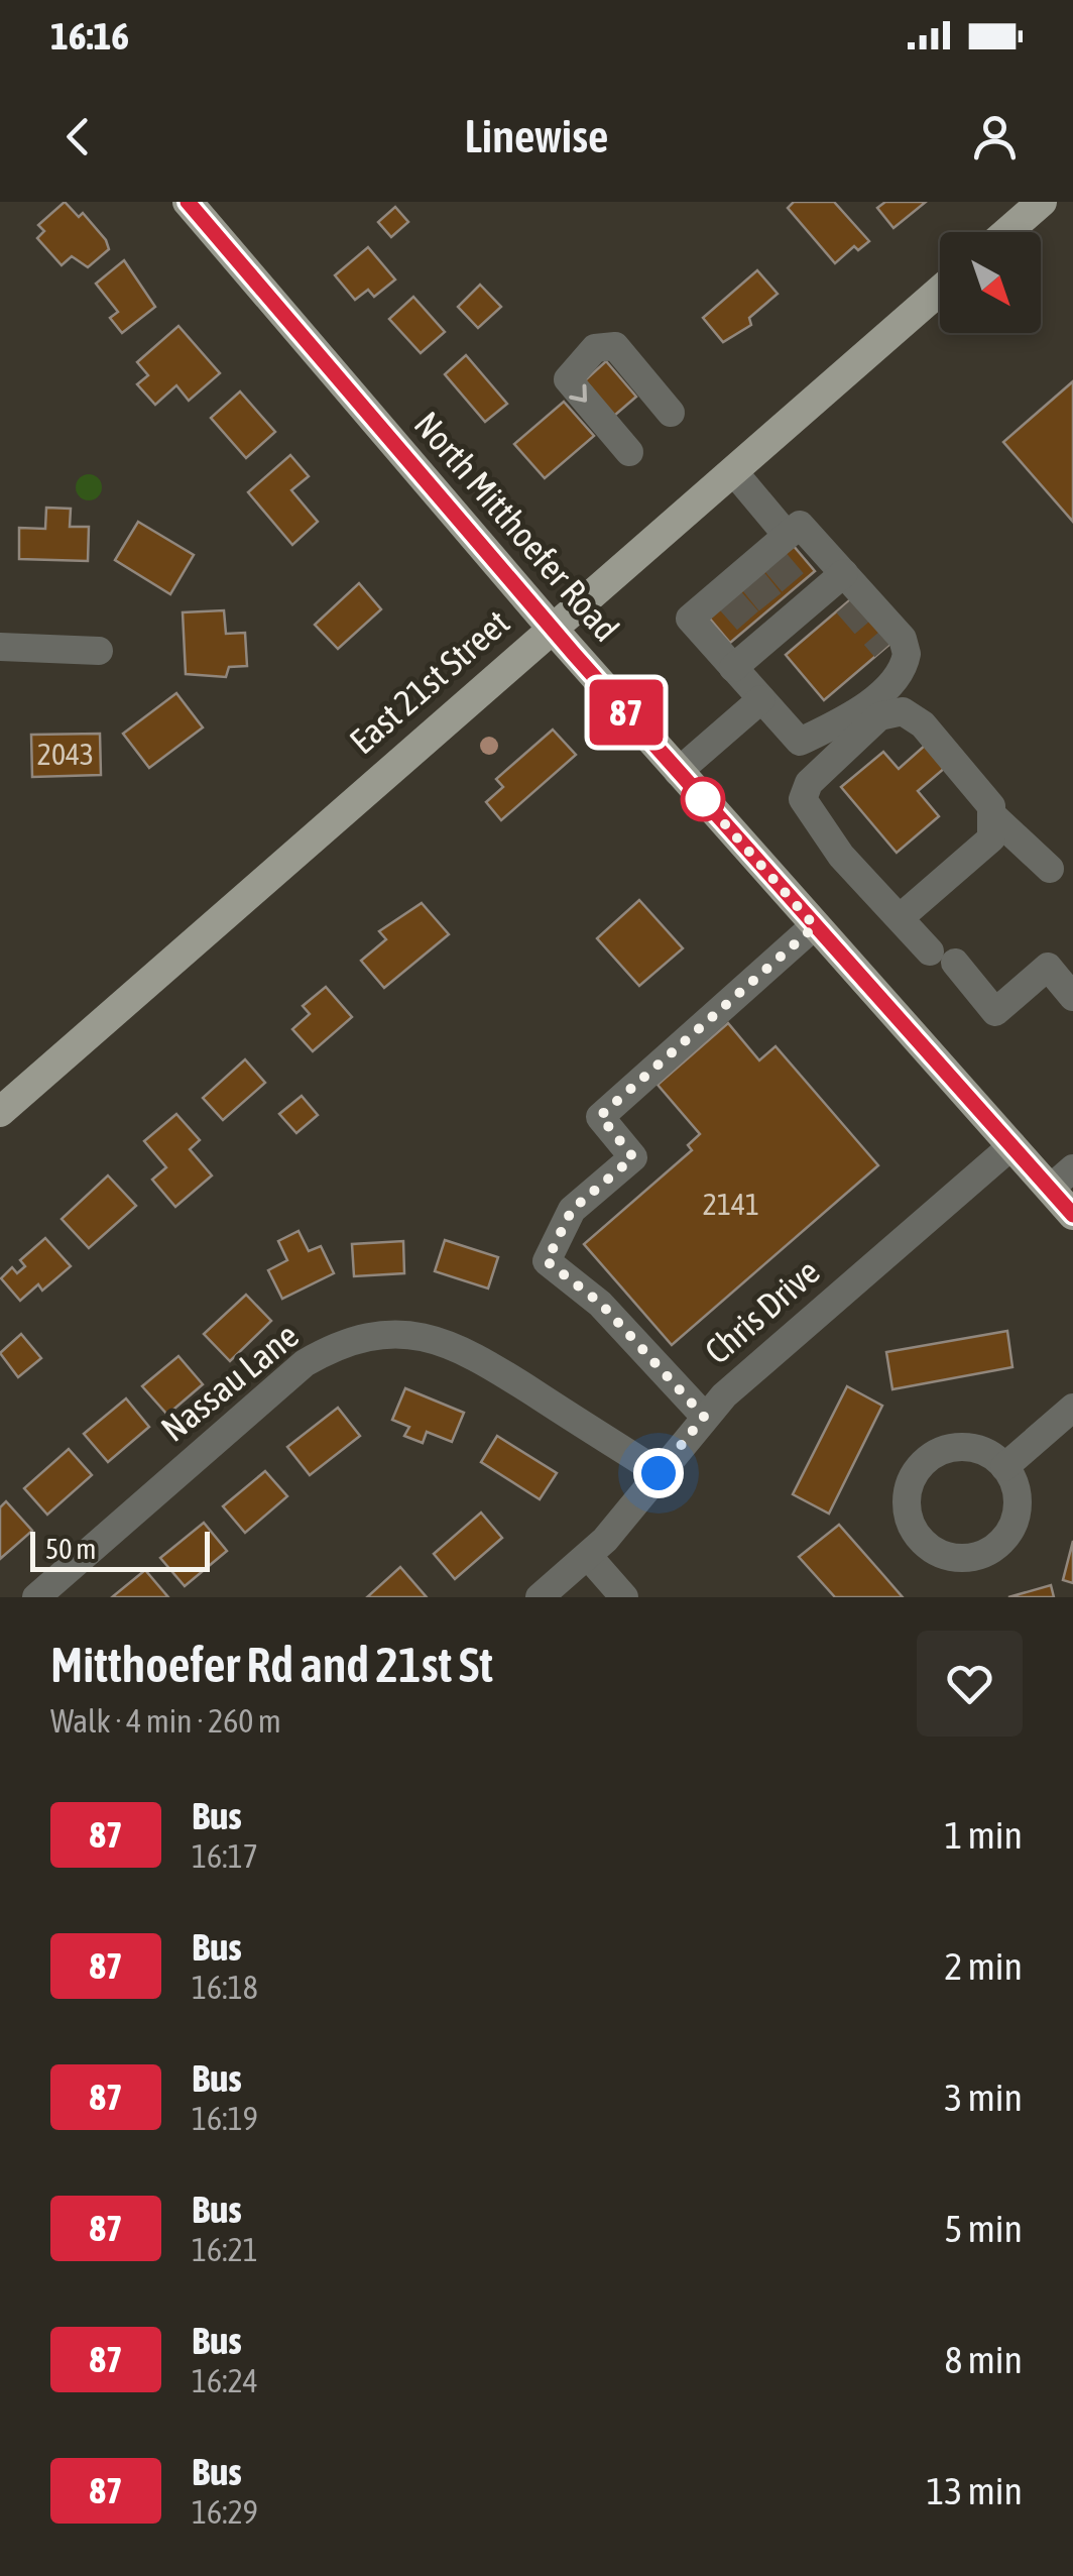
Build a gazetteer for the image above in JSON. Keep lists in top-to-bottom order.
{
  "streets": {
    "main road": ["North Mitthoefer Road", "East 21st Street"],
    "street": ["Chris Drive", "Nassau Lane"]
  },
  "crossings": [
    ["North Mitthoefer Road", "East 21st Street"],
    ["North Mitthoefer Road", "Chris Drive"],
    ["Chris Drive", "Nassau Lane"]
  ],
  "lines": ["bus line 87"],
  "house_numbers": ["2043", "2141"],
  "scale_bar": "50 m",
  "north": "bottom right",
  "page": {
    "status": "16:16",
    "header": "Linewise",
    "on_map": "87",
    "scale": "50 m",
    "heading": ["Mitthoefer Rd and 21st St", "Walk · 4 min · 260 m"],
    "list": [
      {
        "mark": "87",
        "name": "Bus",
        "note": "16:17",
        "value": "1 min"
      },
      {
        "mark": "87",
        "name": "Bus",
        "note": "16:18",
        "value": "2 min"
      },
      {
        "mark": "87",
        "name": "Bus",
        "note": "16:19",
        "value": "3 min"
      },
      {
        "mark": "87",
        "name": "Bus",
        "note": "16:21",
        "value": "5 min"
      },
      {
        "mark": "87",
        "name": "Bus",
        "note": "16:24",
        "value": "8 min"
      },
      {
        "mark": "87",
        "name": "Bus",
        "note": "16:29",
        "value": "13 min"
      }
    ]
  }
}
